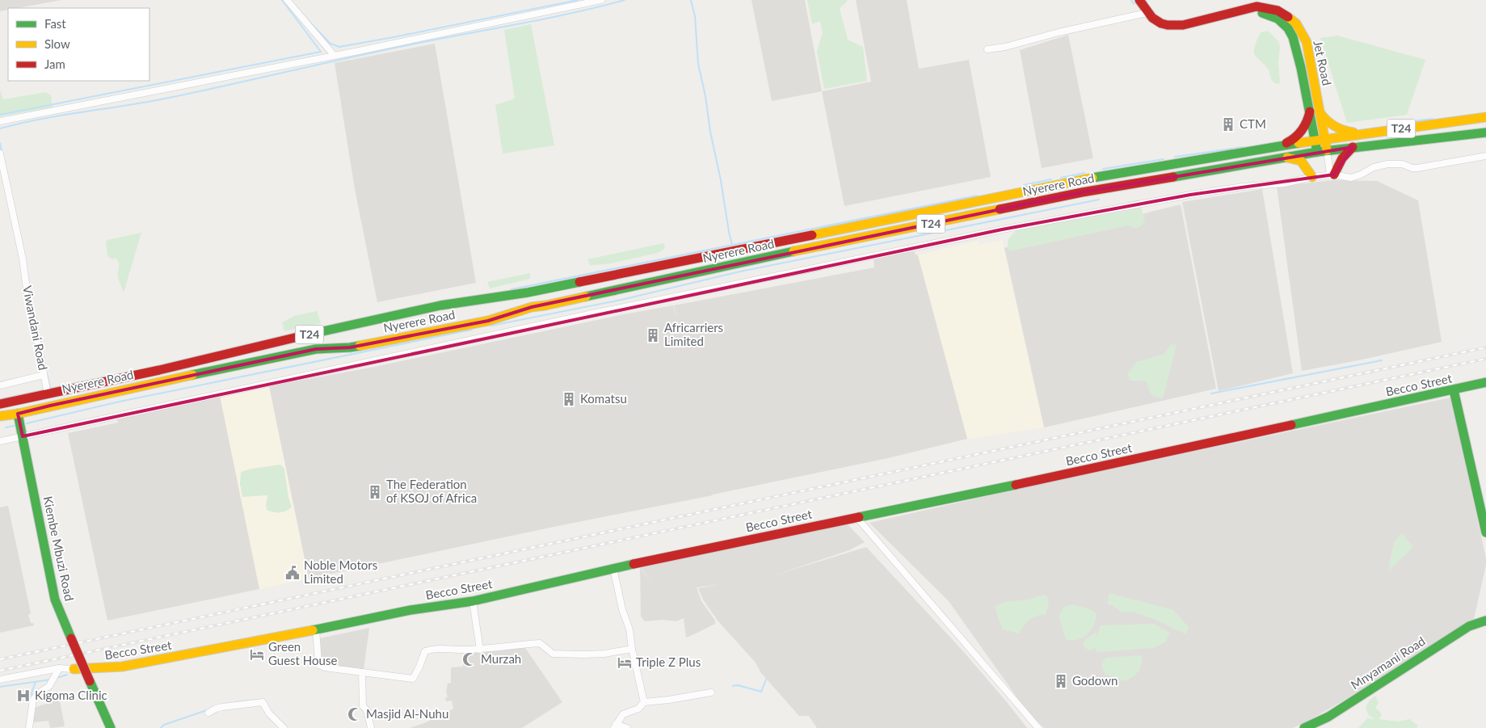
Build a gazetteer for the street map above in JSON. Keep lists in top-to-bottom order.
{
  "streets": {
    "main road": [
      "Jet Road",
      "T24",
      "Nyerere Road",
      "Becco Street",
      "Kiembe Mbuzi Road",
      "Mnyamani Road"
    ],
    "street": ["Viwandani Road"]
  },
  "crossings": [
    ["Jet Road", "Nyerere Road"],
    ["Nyerere Road", "Viwandani Road"],
    ["Nyerere Road", "Kiembe Mbuzi Road"]
  ],
  "places": {
    "building": [
      "CTM",
      "Africarriers Limited",
      "Komatsu",
      "The Federation of KSOJ of Africa",
      "Godown"
    ],
    "public building": ["Noble Motors Limited"],
    "hotel": ["Green Guest House", "Triple Z Plus"],
    "mosque": ["Murzah", "Masjid Al-Nuhu"],
    "hospital": ["Kigoma Clinic"]
  },
  "legend": ["Fast", "Slow", "Jam"]
}
